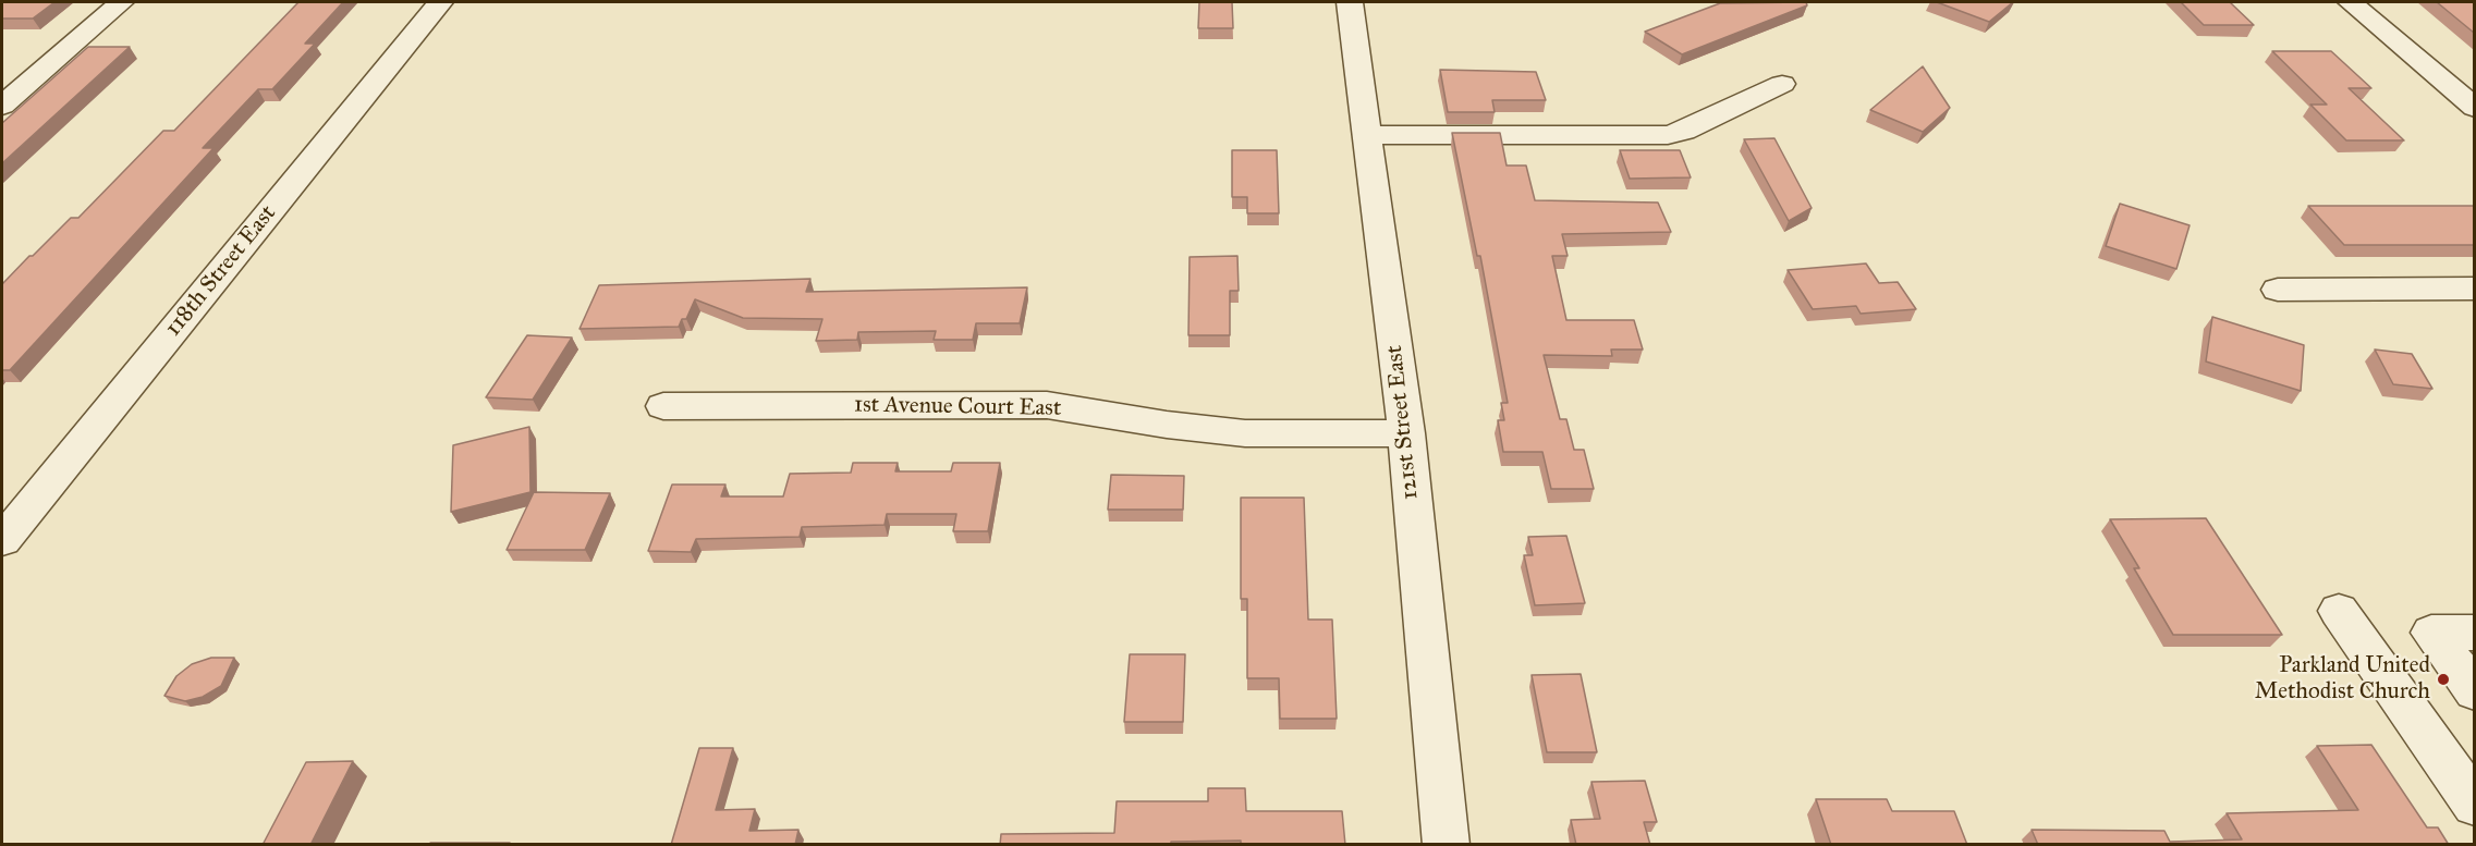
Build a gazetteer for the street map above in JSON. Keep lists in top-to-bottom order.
{
  "streets": {
    "street": ["118th Street East", "1st Avenue Court East", "121st Street East"]
  },
  "crossings": [
    ["1st Avenue Court East", "121st Street East"]
  ],
  "places": ["Parkland United Methodist Church"]
}
